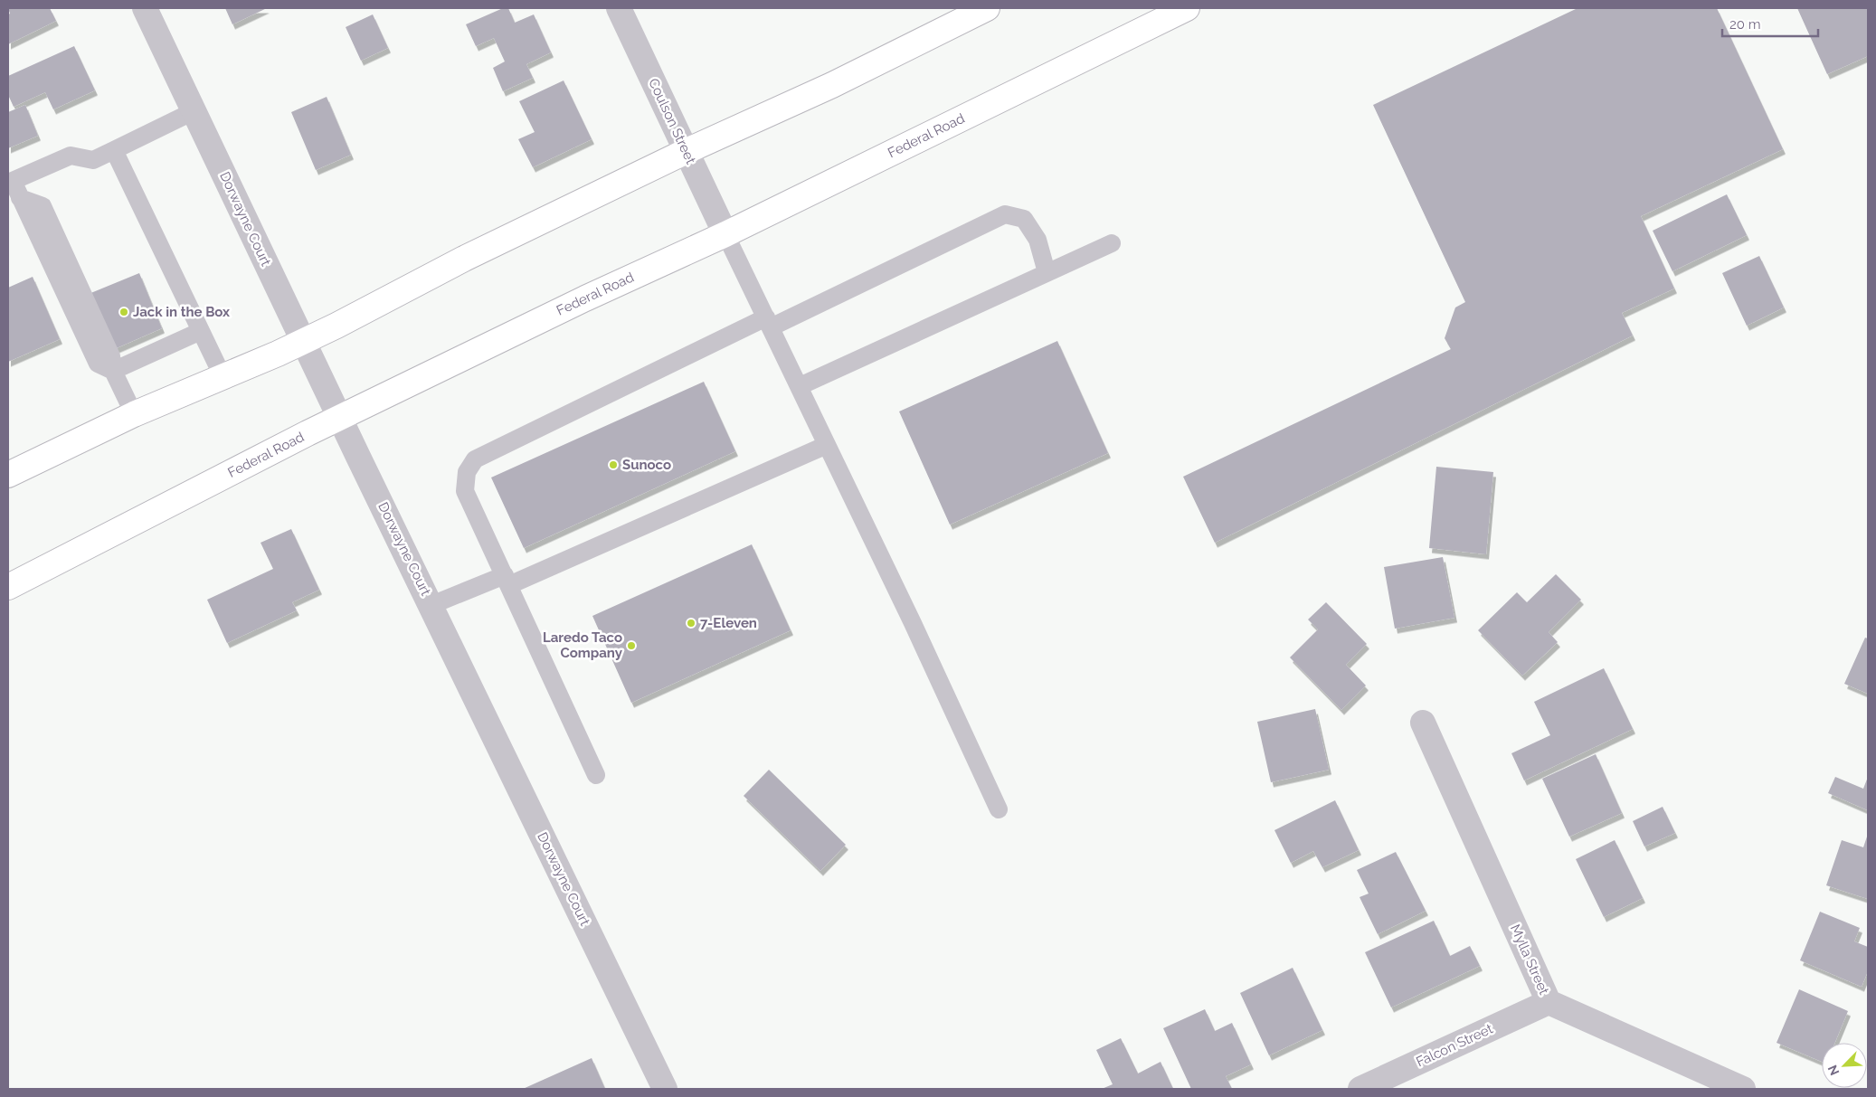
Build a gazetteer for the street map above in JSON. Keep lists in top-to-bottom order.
{
  "streets": {
    "main road": ["Federal Road"],
    "street": [
      "Coulson Street",
      "Dorwayne Court",
      "Mylla Street",
      "Falcon Street"
    ]
  },
  "crossings": [
    ["Coulson Street", "Federal Road"],
    ["Federal Road", "Dorwayne Court"],
    ["Mylla Street", "Falcon Street"]
  ],
  "places": [
    "Jack in the Box",
    "Sunoco",
    "7-Eleven",
    "Laredo Taco Company"
  ],
  "scale_bar": "20 m",
  "north": "bottom left"
}
